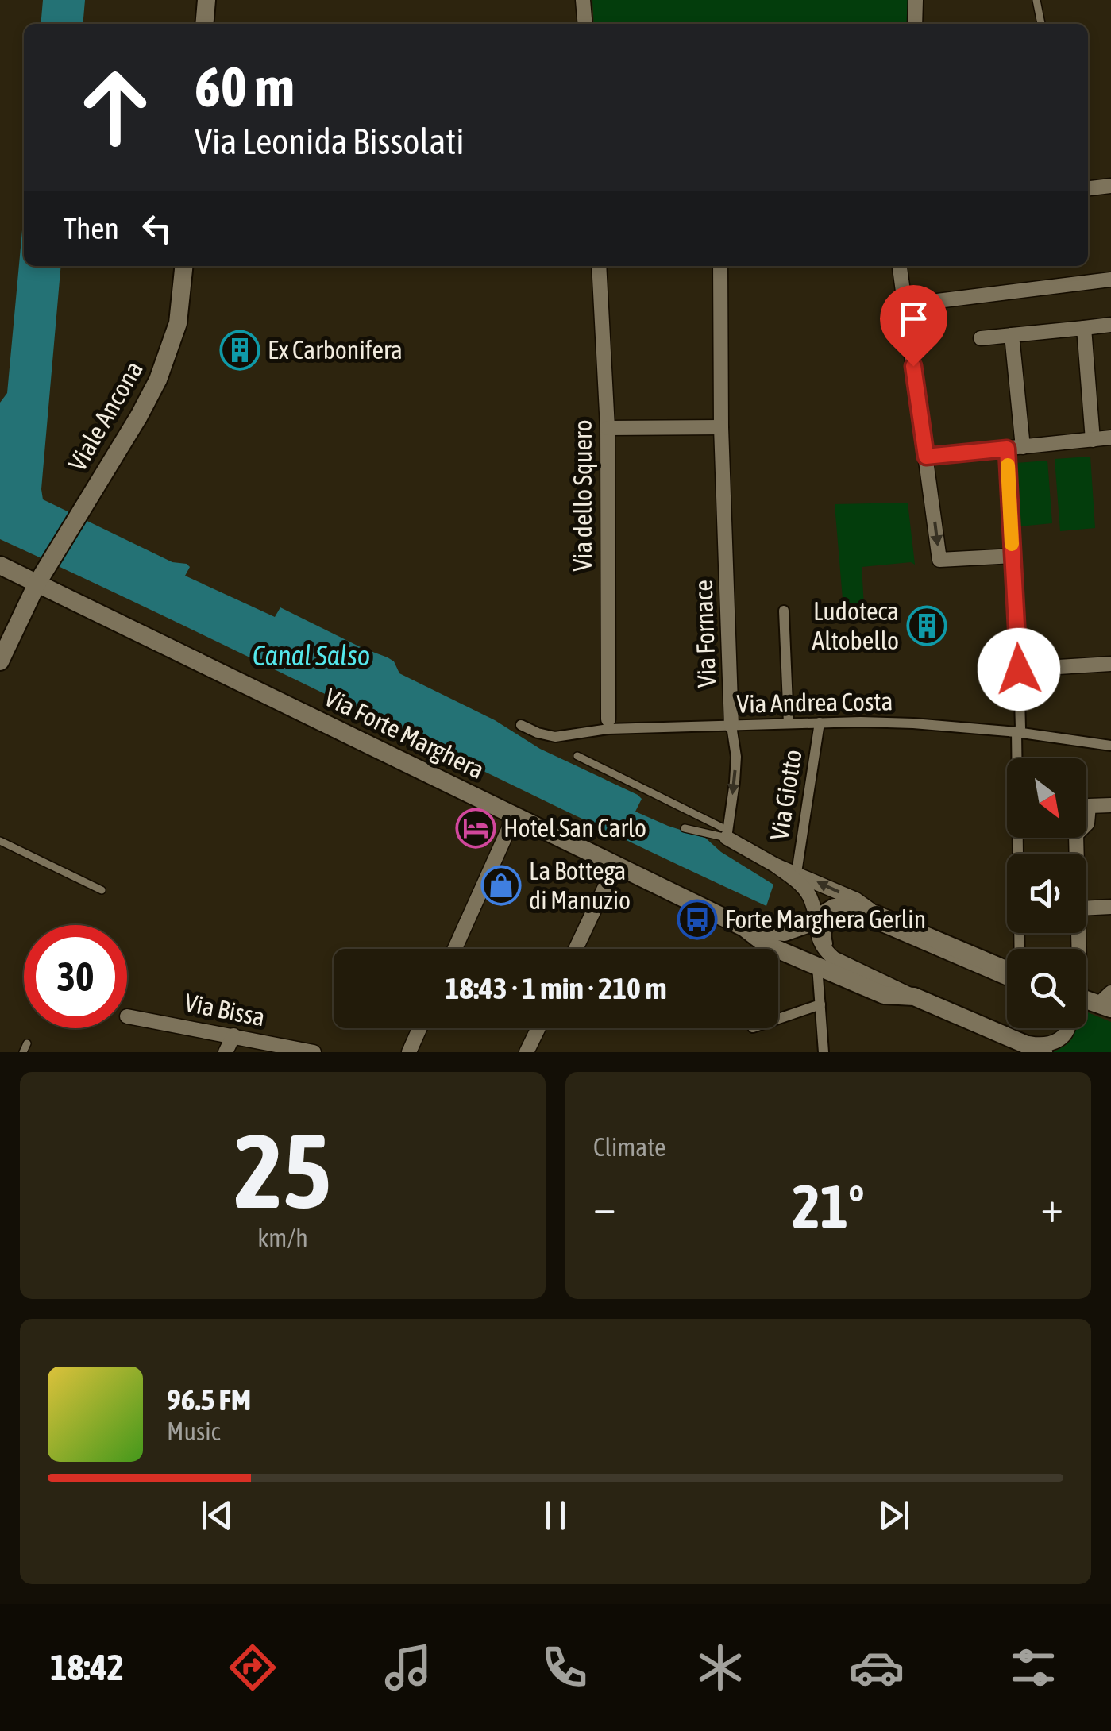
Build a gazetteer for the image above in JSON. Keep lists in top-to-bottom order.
{
  "streets": {
    "street": [
      "Viale Ancona",
      "Via dello Squero",
      "Via Fornace",
      "Via Andrea Costa",
      "Via Forte Marghera",
      "Via Giotto",
      "Via Bissa"
    ]
  },
  "crossings": [
    ["Viale Ancona", "Via Forte Marghera"],
    ["Via dello Squero", "Via Andrea Costa"],
    ["Via Fornace", "Via Andrea Costa"],
    ["Via Andrea Costa", "Via Giotto"],
    ["Via Forte Marghera", "Via Giotto"]
  ],
  "water": ["Canal Salso"],
  "places": {
    "building": ["Ex Carbonifera", "Ludoteca Altobello"],
    "hotel": ["Hotel San Carlo"],
    "shop": ["La Bottega di Manuzio"],
    "bus stop": ["Forte Marghera Gerlin"]
  },
  "north": "bottom right",
  "page": {
    "turn": ["60 m", "Via Leonida Bissolati"],
    "then": "Then",
    "limit": "30",
    "trip": "18:43 · 1 min · 210 m",
    "tile": [
      ["25", "km/h"],
      "Climate"
    ],
    "heat": ["−", "21°", "+"],
    "song": ["96.5 FM", "Music"],
    "tabs": "18:42"
  }
}
